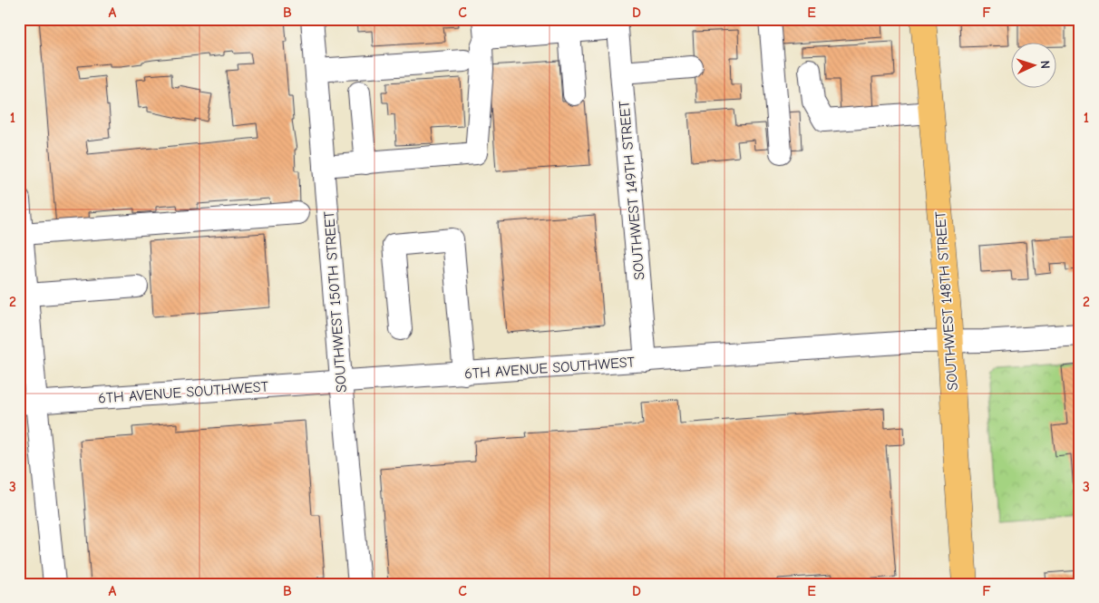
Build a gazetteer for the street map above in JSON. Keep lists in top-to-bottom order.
{
  "streets": {
    "main road": ["SOUTHWEST 148TH STREET"],
    "street": ["SOUTHWEST 149TH STREET", "SOUTHWEST 150TH STREET", "6TH AVENUE SOUTHWEST"]
  },
  "crossings": [
    ["SOUTHWEST 149TH STREET", "6TH AVENUE SOUTHWEST"],
    ["SOUTHWEST 148TH STREET", "6TH AVENUE SOUTHWEST"],
    ["SOUTHWEST 150TH STREET", "6TH AVENUE SOUTHWEST"]
  ],
  "north": "right",
  "grid": {
    "columns": [
      "A",
      "B",
      "C",
      "D",
      "E",
      "F"
    ],
    "rows": ["1", "2", "3"]
  }
}
